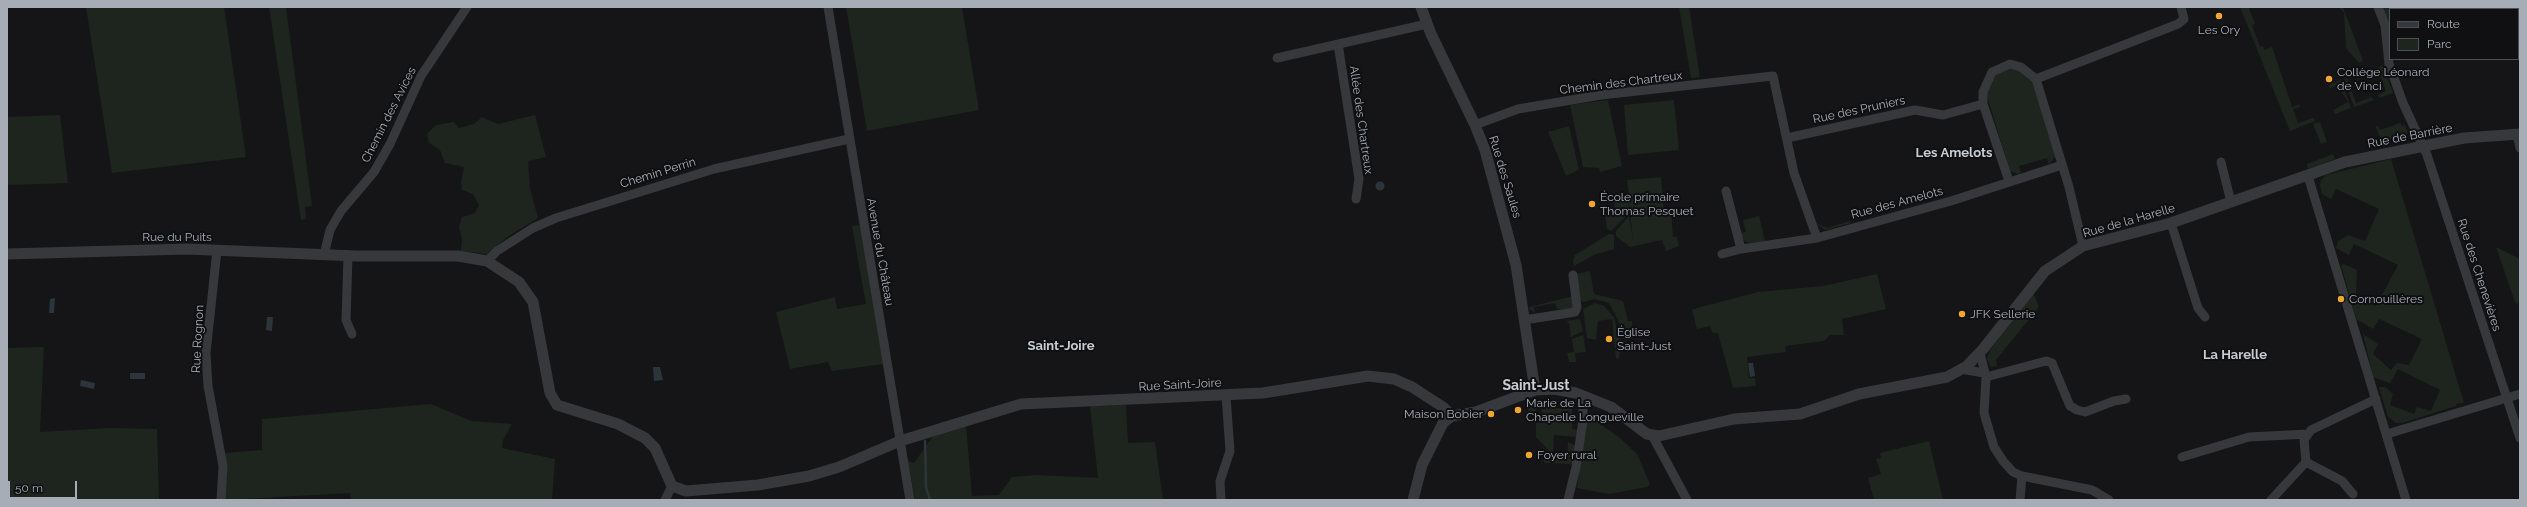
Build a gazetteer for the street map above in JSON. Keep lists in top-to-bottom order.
{
  "streets": {
    "street": [
      "Chemin des Chartreux",
      "Rue des Pruniers",
      "Chemin des Avices",
      "Allée des Chartreux",
      "Rue de Barrière",
      "Chemin Perrin",
      "Rue des Saules",
      "Rue des Amelots",
      "Rue de la Harelle",
      "Rue du Puits",
      "Avenue du Château",
      "Rue des Chenevières",
      "Rue Rognon",
      "Rue Saint-Joire"
    ]
  },
  "crossings": [
    ["Chemin des Chartreux", "Rue des Pruniers"],
    ["Chemin des Chartreux", "Rue des Saules"],
    ["Chemin des Avices", "Rue du Puits"],
    ["Rue de Barrière", "Rue de la Harelle"],
    ["Rue de Barrière", "Rue des Chenevières"],
    ["Chemin Perrin", "Rue du Puits"],
    ["Chemin Perrin", "Avenue du Château"],
    ["Rue du Puits", "Rue Rognon"],
    ["Avenue du Château", "Rue Saint-Joire"]
  ],
  "districts": [
    "Les Amelots",
    "Saint-Joire",
    "La Harelle",
    "Saint-Just"
  ],
  "places": [
    "Les Ory",
    "Collège Léonard de Vinci",
    "École primaire Thomas Pesquet",
    "Cornouillères",
    "JFK Sellerie",
    "Église Saint-Just",
    "Marie de La Chapelle Longueville",
    "Maison Bobier",
    "Foyer rural"
  ],
  "legend": ["Route", "Parc"],
  "scale_bar": "50 m"
}
